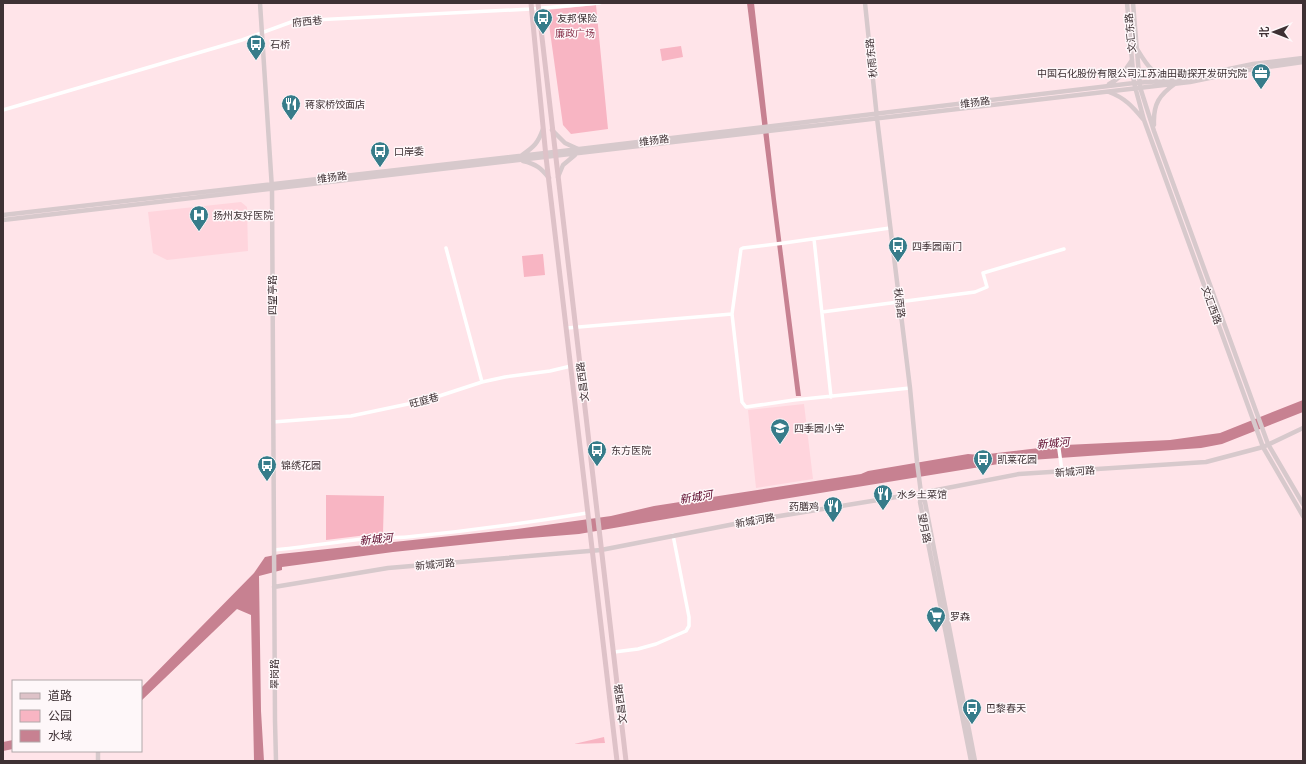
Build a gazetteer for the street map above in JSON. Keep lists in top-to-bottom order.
{
  "streets": {
    "main road": [
      "文汇东路",
      "秋雨东路",
      "维扬路",
      "四望亭路",
      "秋雨路",
      "文汇西路",
      "文昌西路",
      "新城河路",
      "望月路",
      "翠岗路"
    ],
    "street": ["府西巷", "旺庭巷"]
  },
  "crossings": [
    ["府西巷", "四望亭路"],
    ["府西巷", "文昌西路"],
    ["文汇东路", "维扬路"],
    ["文汇东路", "文汇西路"],
    ["秋雨东路", "维扬路"],
    ["秋雨东路", "秋雨路"],
    ["维扬路", "四望亭路"],
    ["维扬路", "秋雨路"],
    ["维扬路", "文汇西路"],
    ["维扬路", "文昌西路"],
    ["四望亭路", "旺庭巷"],
    ["四望亭路", "新城河路"],
    ["四望亭路", "翠岗路"],
    ["秋雨路", "新城河路"],
    ["秋雨路", "望月路"],
    ["文汇西路", "新城河路"],
    ["文昌西路", "旺庭巷"],
    ["文昌西路", "新城河路"],
    ["新城河路", "望月路"],
    ["新城河路", "翠岗路"]
  ],
  "water": ["新城河"],
  "parks": ["廉政广场"],
  "places": {
    "bus stop": [
      "友邦保险",
      "石桥",
      "口岸委",
      "四季园南门",
      "东方医院",
      "凯莱花园",
      "锦绣花园",
      "巴黎春天"
    ],
    "office": ["中国石化股份有限公司江苏油田勘探开发研究院"],
    "restaurant": ["蒋家桥饺面店", "水乡土菜馆", "药膳鸡"],
    "hospital": ["扬州友好医院"],
    "school or university": ["四季园小学"],
    "supermarket": ["罗森"]
  },
  "legend": ["道路", "公园", "水域"],
  "north": "left"
}
